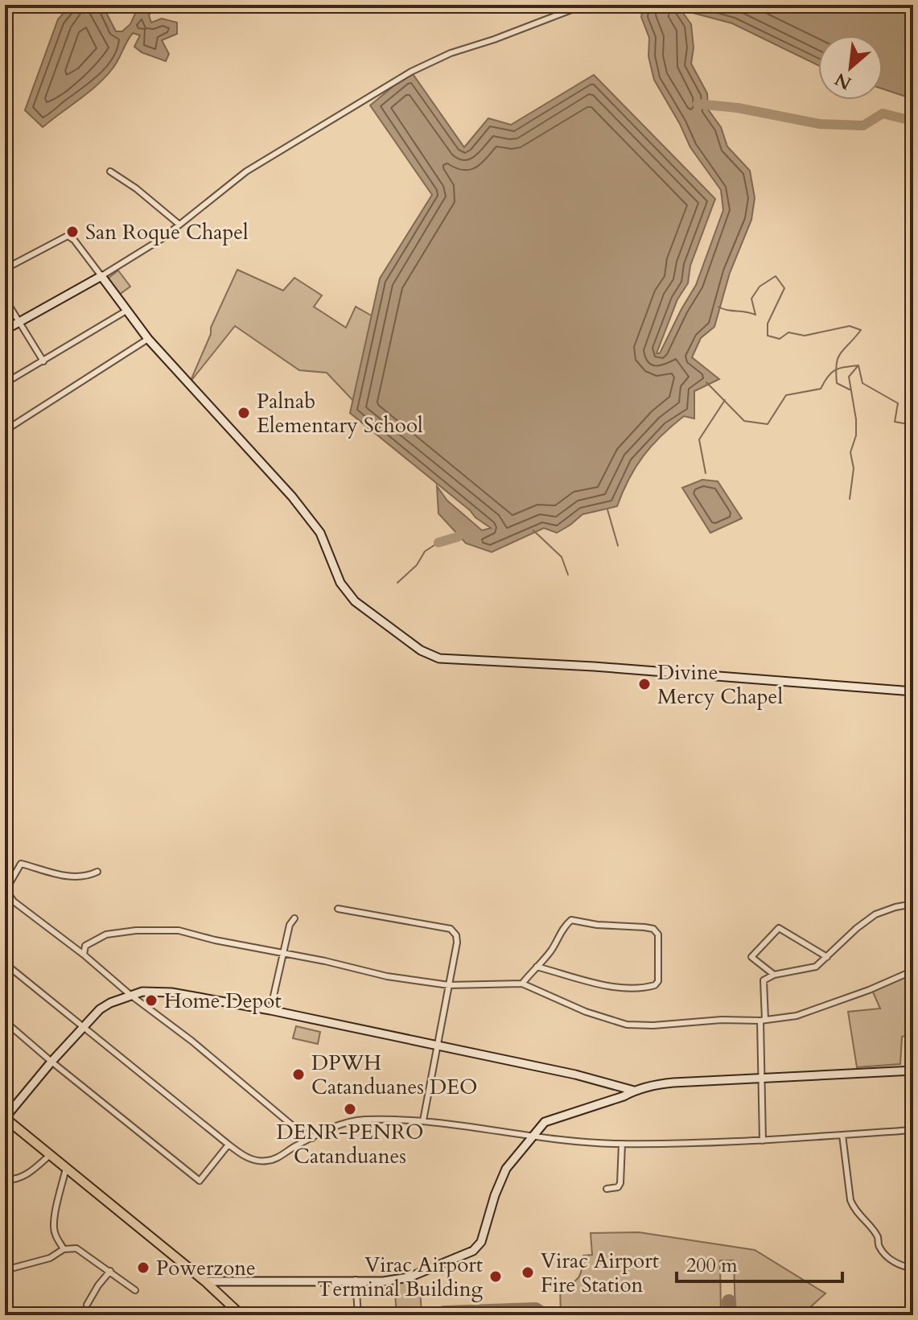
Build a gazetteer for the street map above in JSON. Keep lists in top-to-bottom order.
{
  "places": [
    "San Roque Chapel",
    "Palnab Elementary School",
    "Divine Mercy Chapel",
    "Home Depot",
    "DPWH Catanduanes DEO",
    "DENR-PENRO Catanduanes",
    "Powerzone",
    "Virac Airport Fire Station",
    "Virac Airport Terminal Building"
  ],
  "scale_bar": "200 m",
  "north": "bottom left"
}
